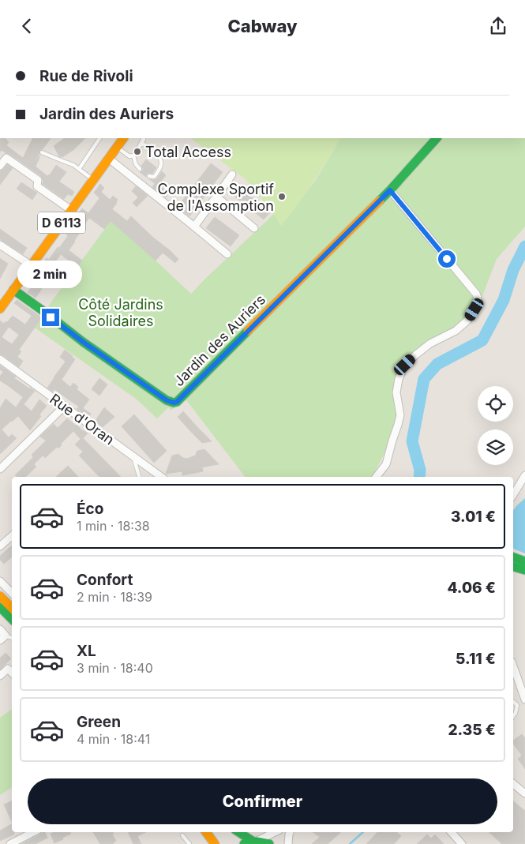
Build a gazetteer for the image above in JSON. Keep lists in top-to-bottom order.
{
  "streets": {
    "street": ["D 6113", "Jardin des Auriers", "Rue d'Oran"]
  },
  "crossings": [
    ["D 6113", "Jardin des Auriers"]
  ],
  "parks": ["Côté Jardins Solidaires"],
  "places": ["Total Access", "Complexe Sportif de l'Assomption"],
  "page": {
    "header": "Cabway",
    "banner": ["Rue de Rivoli", "Jardin des Auriers"],
    "bubble": "2 min",
    "list": [
      {
        "name": "Éco",
        "note": "1 min · 18:38",
        "value": "3.01 €"
      },
      {
        "name": "Confort",
        "note": "2 min · 18:39",
        "value": "4.06 €"
      },
      {
        "name": "XL",
        "note": "3 min · 18:40",
        "value": "5.11 €"
      },
      {
        "name": "Green",
        "note": "4 min · 18:41",
        "value": "2.35 €"
      }
    ],
    "buttons": "Confirmer"
  }
}
